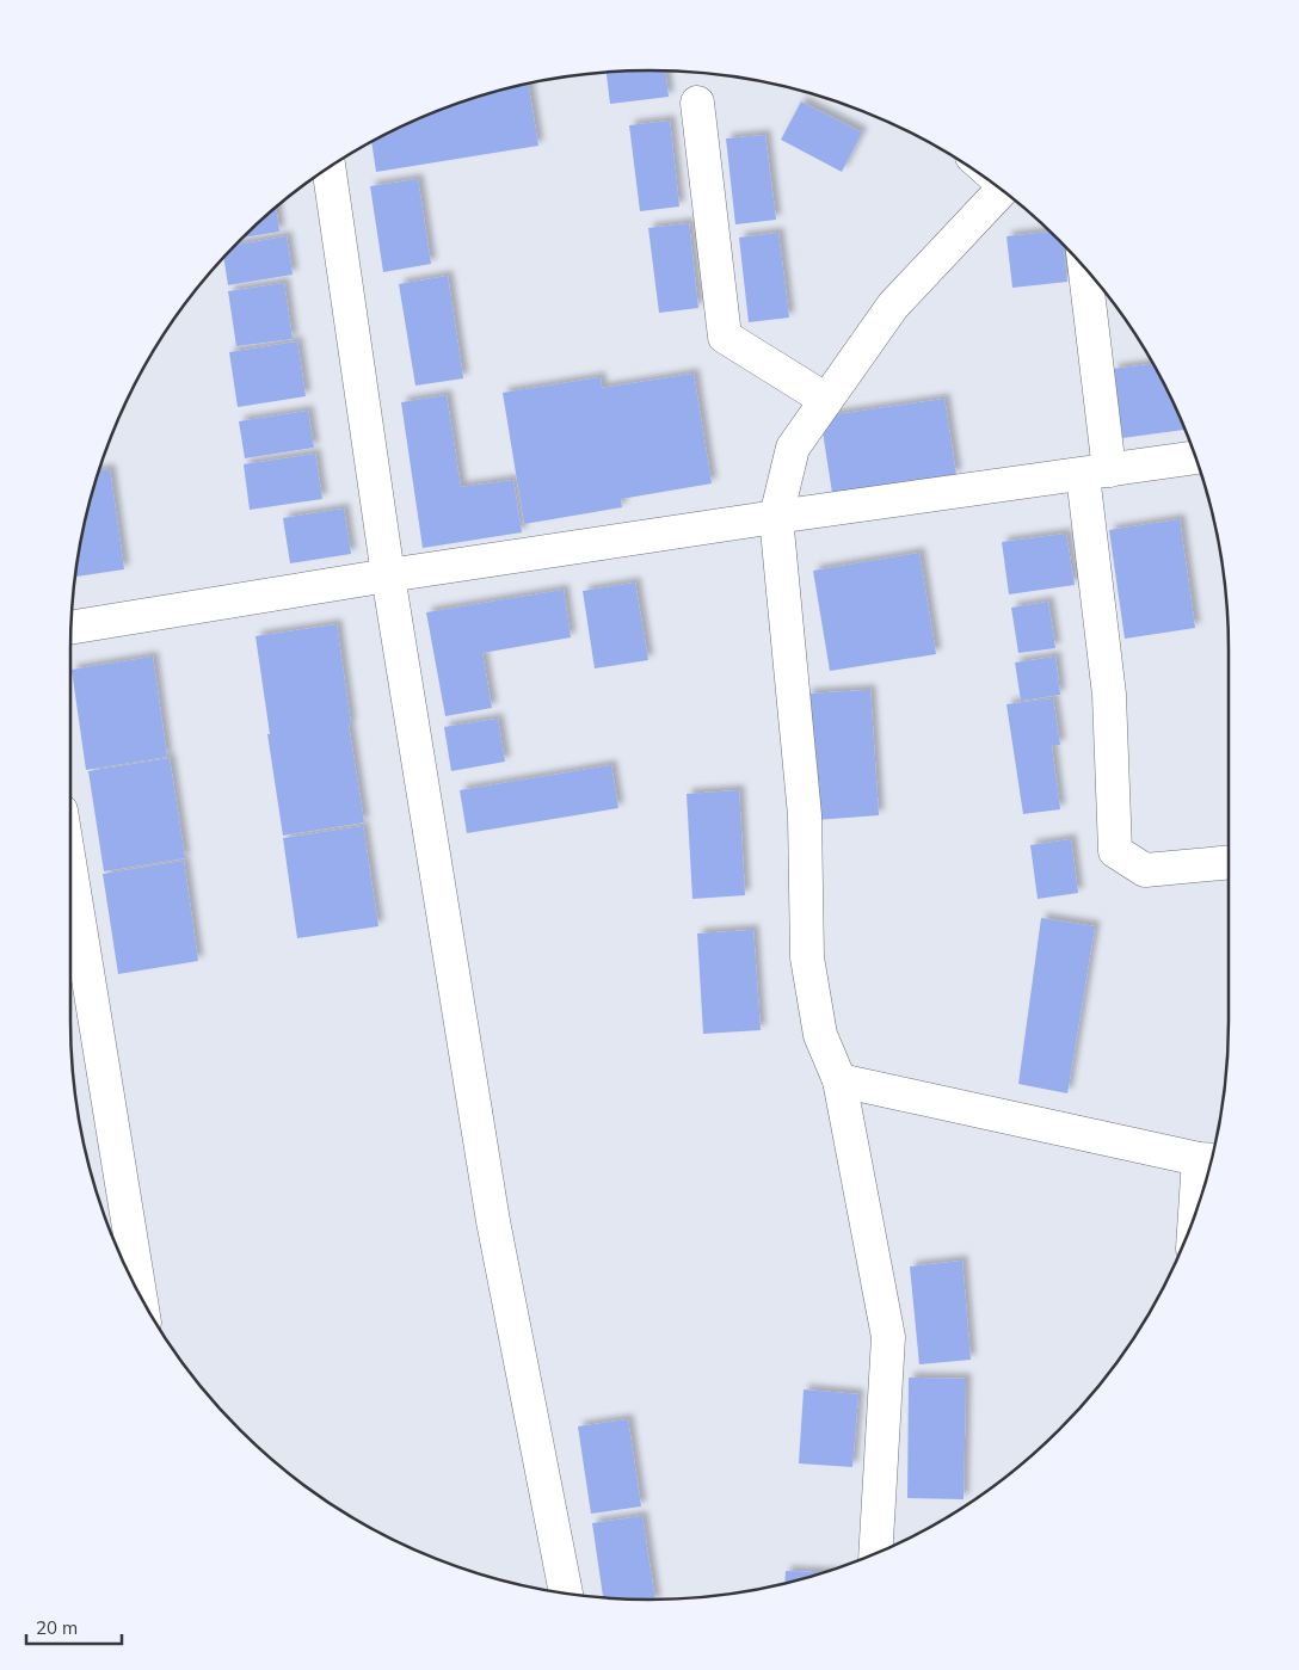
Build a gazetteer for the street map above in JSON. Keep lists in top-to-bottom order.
{
  "scale_bar": "20 m"
}
